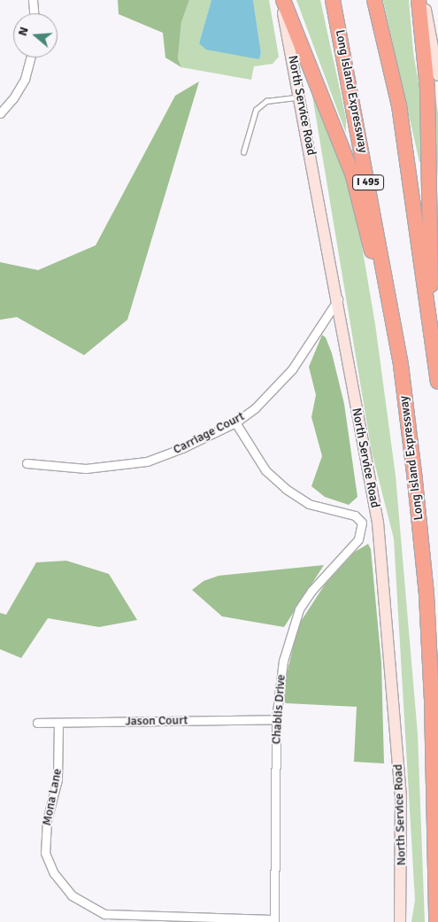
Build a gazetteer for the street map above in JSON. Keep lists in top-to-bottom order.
{
  "streets": {
    "highway": ["Long Island Expressway", "I 495"],
    "main road": ["North Service Road"],
    "street": [
      "Carriage Court",
      "Chablis Drive",
      "Jason Court",
      "Mona Lane"
    ]
  },
  "crossings": [
    ["North Service Road", "Carriage Court"],
    ["Carriage Court", "Chablis Drive"],
    ["Chablis Drive", "Jason Court"],
    ["Chablis Drive", "Mona Lane"],
    ["Jason Court", "Mona Lane"]
  ],
  "north": "left"
}
